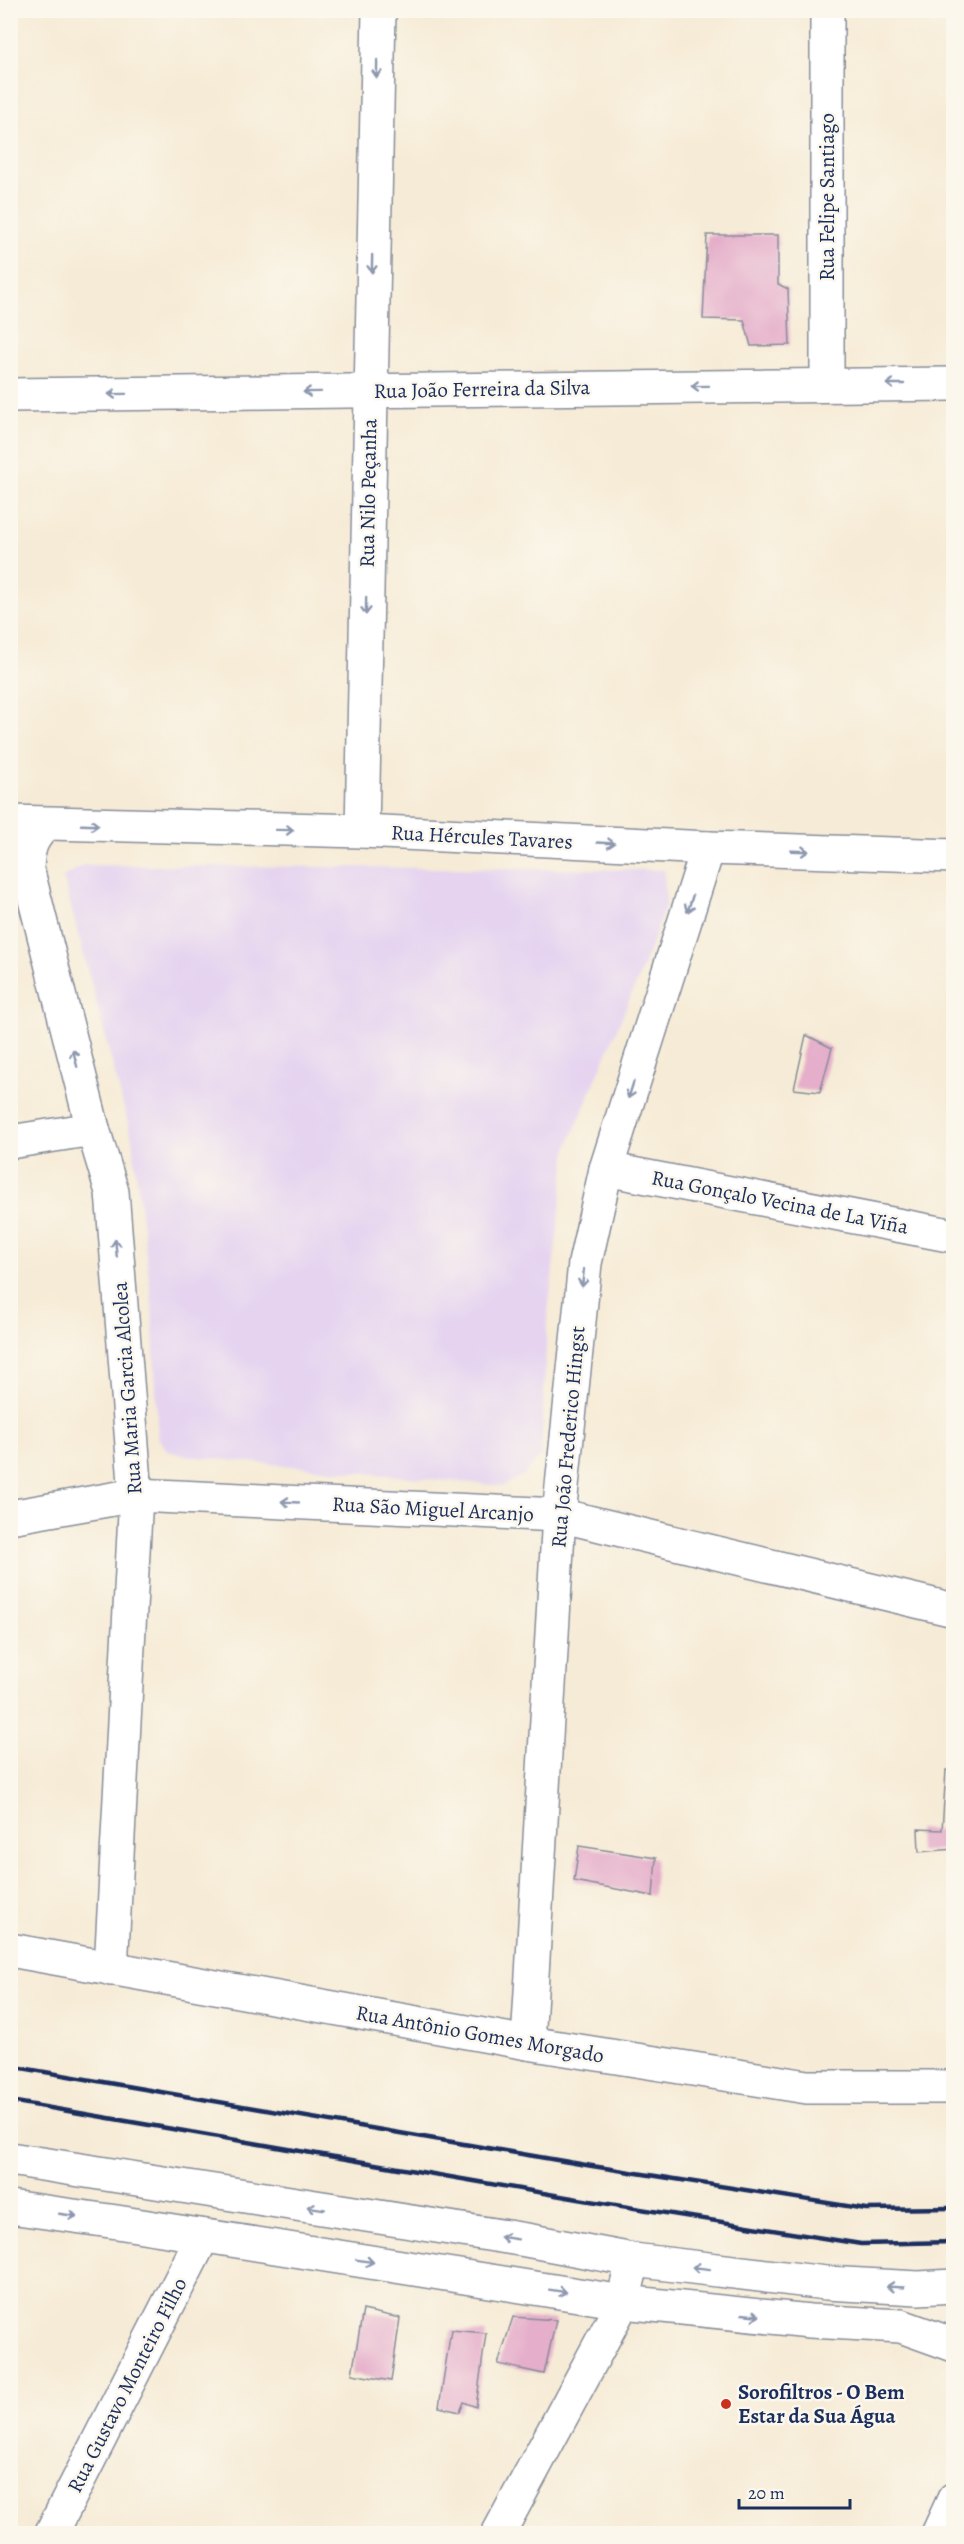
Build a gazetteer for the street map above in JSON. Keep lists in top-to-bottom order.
{
  "streets": {
    "street": [
      "Rua Felipe Santiago",
      "Rua João Ferreira da Silva",
      "Rua Nilo Peçanha",
      "Rua Hércules Tavares",
      "Rua Gonçalo Vecina de La Viña",
      "Rua Maria Garcia Alcolea",
      "Rua João Frederico Hingst",
      "Rua São Miguel Arcanjo",
      "Rua Antônio Gomes Morgado",
      "Rua Gustavo Monteiro Filho"
    ]
  },
  "crossings": [
    ["Rua Felipe Santiago", "Rua João Ferreira da Silva"],
    ["Rua João Ferreira da Silva", "Rua Nilo Peçanha"],
    ["Rua Nilo Peçanha", "Rua Hércules Tavares"],
    ["Rua Hércules Tavares", "Rua Maria Garcia Alcolea"],
    ["Rua Hércules Tavares", "Rua João Frederico Hingst"],
    ["Rua Gonçalo Vecina de La Viña", "Rua João Frederico Hingst"],
    ["Rua Maria Garcia Alcolea", "Rua São Miguel Arcanjo"],
    ["Rua Maria Garcia Alcolea", "Rua Antônio Gomes Morgado"],
    ["Rua João Frederico Hingst", "Rua São Miguel Arcanjo"],
    ["Rua João Frederico Hingst", "Rua Antônio Gomes Morgado"]
  ],
  "one_way": [
    "Rua João Ferreira da Silva",
    "Rua Nilo Peçanha",
    "Rua Hércules Tavares",
    "Rua Maria Garcia Alcolea",
    "Rua João Frederico Hingst",
    "Rua São Miguel Arcanjo"
  ],
  "places": ["Sorofiltros - O Bem Estar da Sua Água"],
  "scale_bar": "20 m"
}
